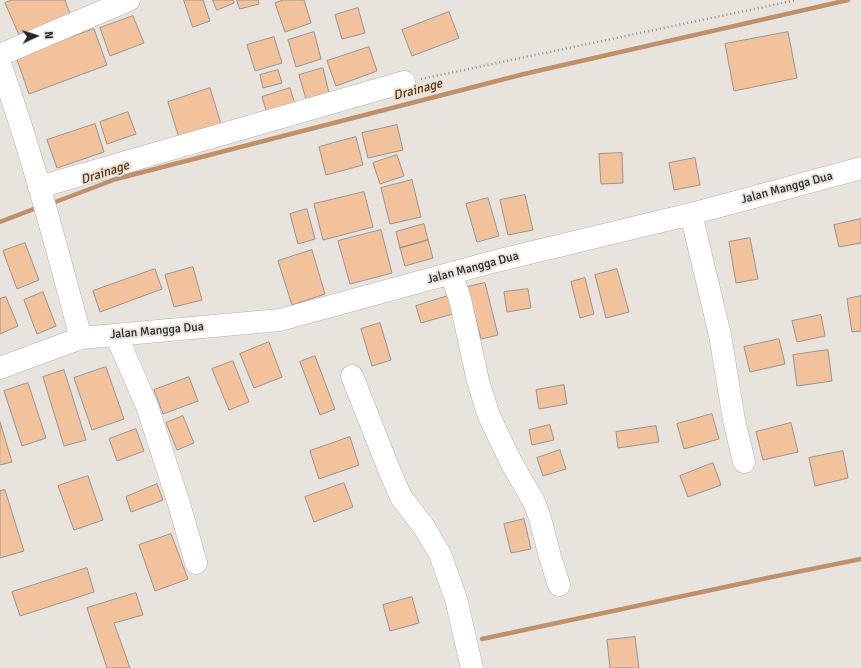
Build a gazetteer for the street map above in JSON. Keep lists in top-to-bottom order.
{
  "streets": {
    "street": ["Jalan Mangga Dua"]
  },
  "water": ["Drainage"],
  "north": "right"
}
